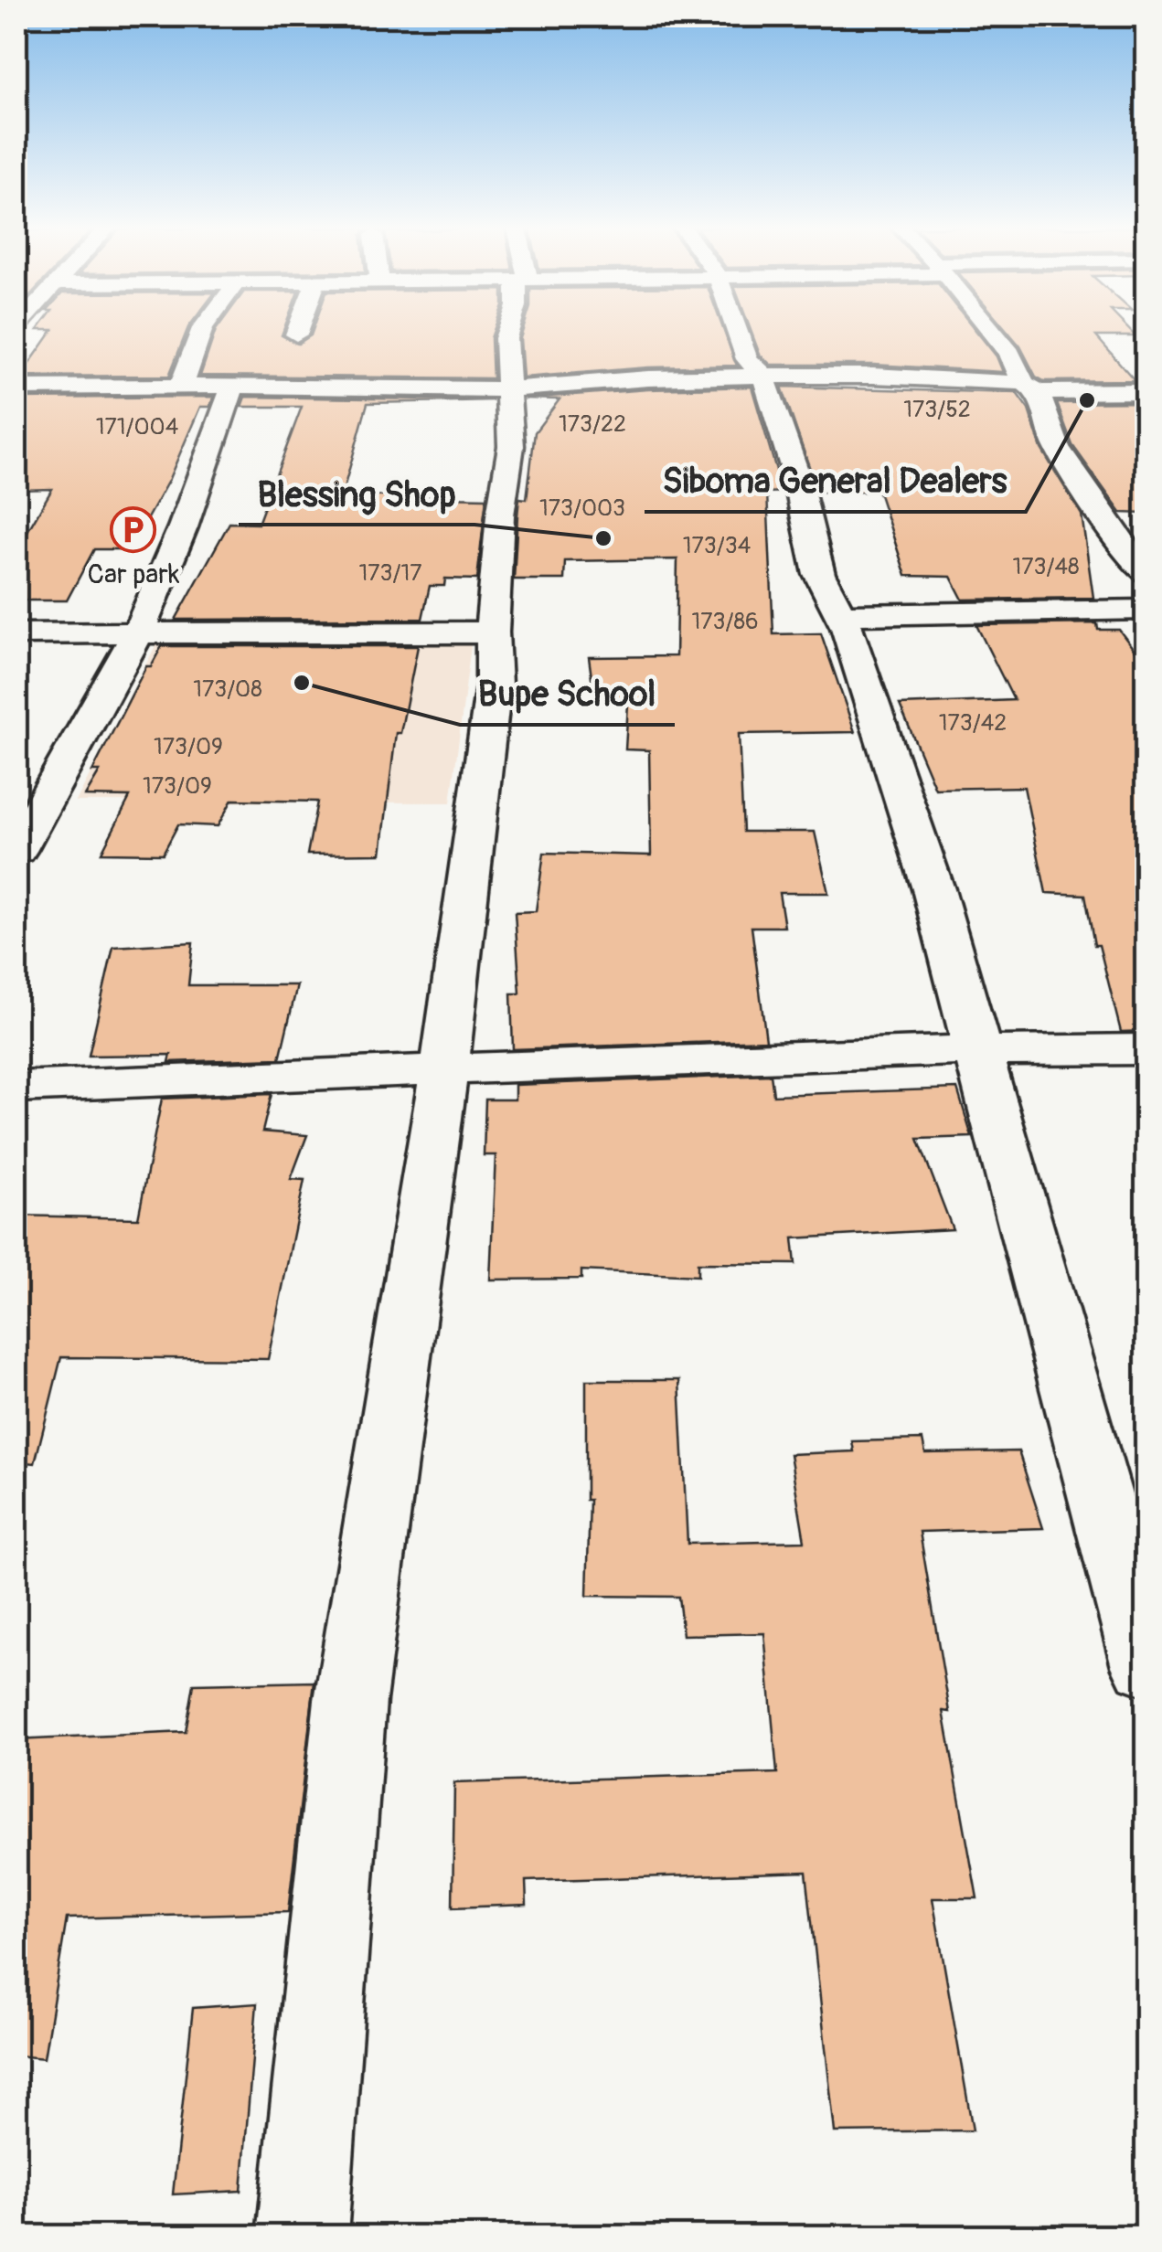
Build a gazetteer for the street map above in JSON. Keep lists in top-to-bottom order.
{
  "places": {
    "other": ["Siboma General Dealers", "Blessing Shop", "Bupe School"],
    "parking": ["Car park"]
  },
  "house_numbers": [
    "173/52",
    "173/22",
    "171/004",
    "173/003",
    "173/34",
    "173/48",
    "173/17",
    "173/86",
    "173/08",
    "173/42",
    "173/09",
    "173/09"
  ]
}
